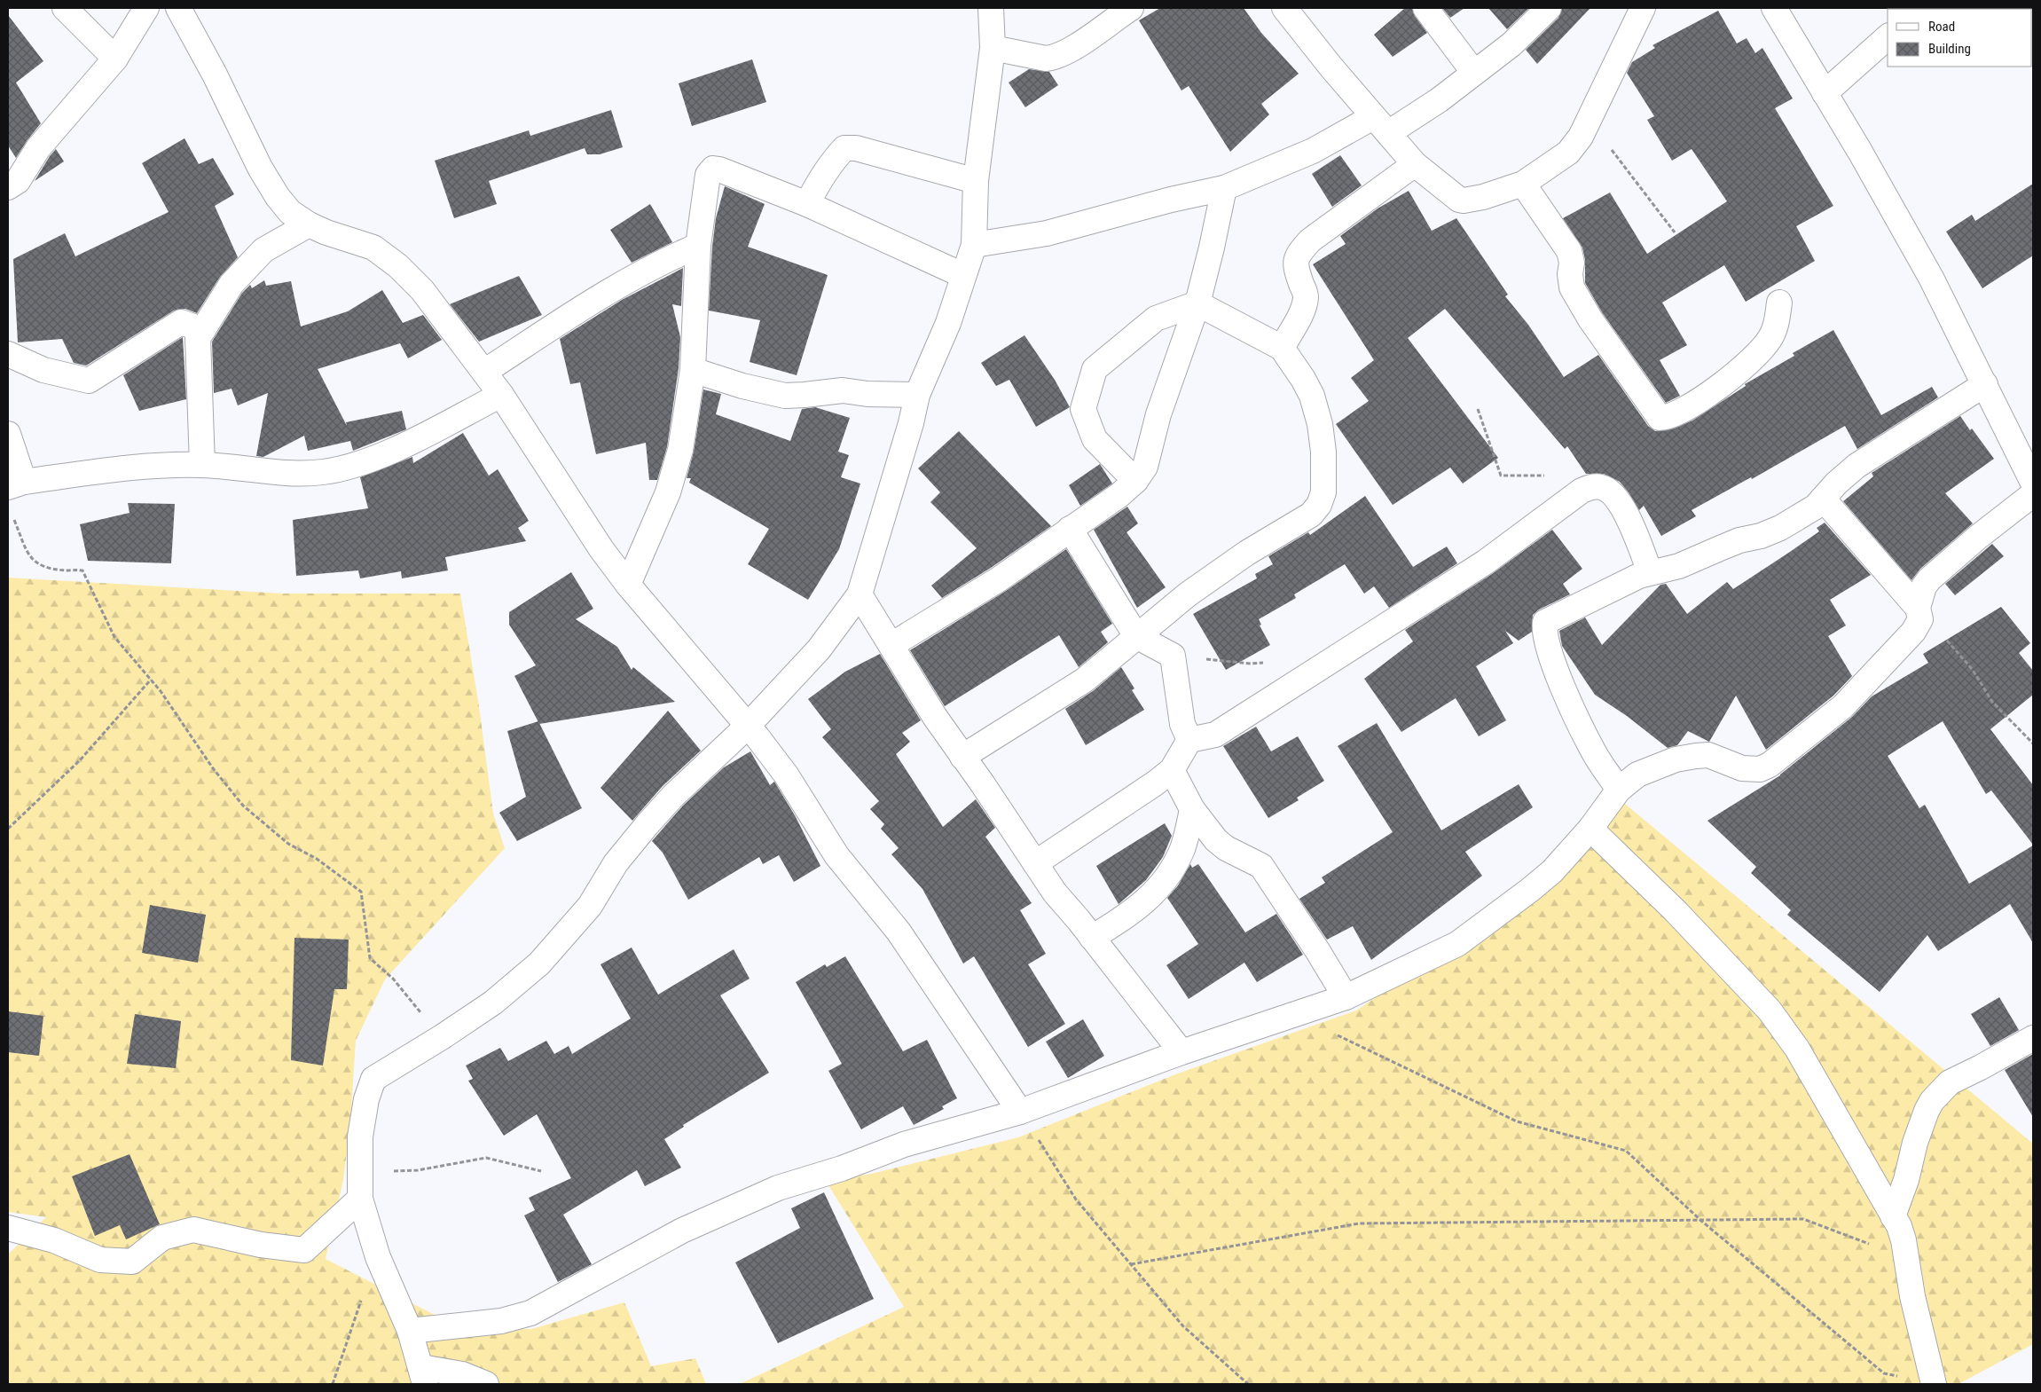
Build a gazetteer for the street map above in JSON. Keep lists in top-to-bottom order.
{
  "legend": ["Road", "Building"]
}
